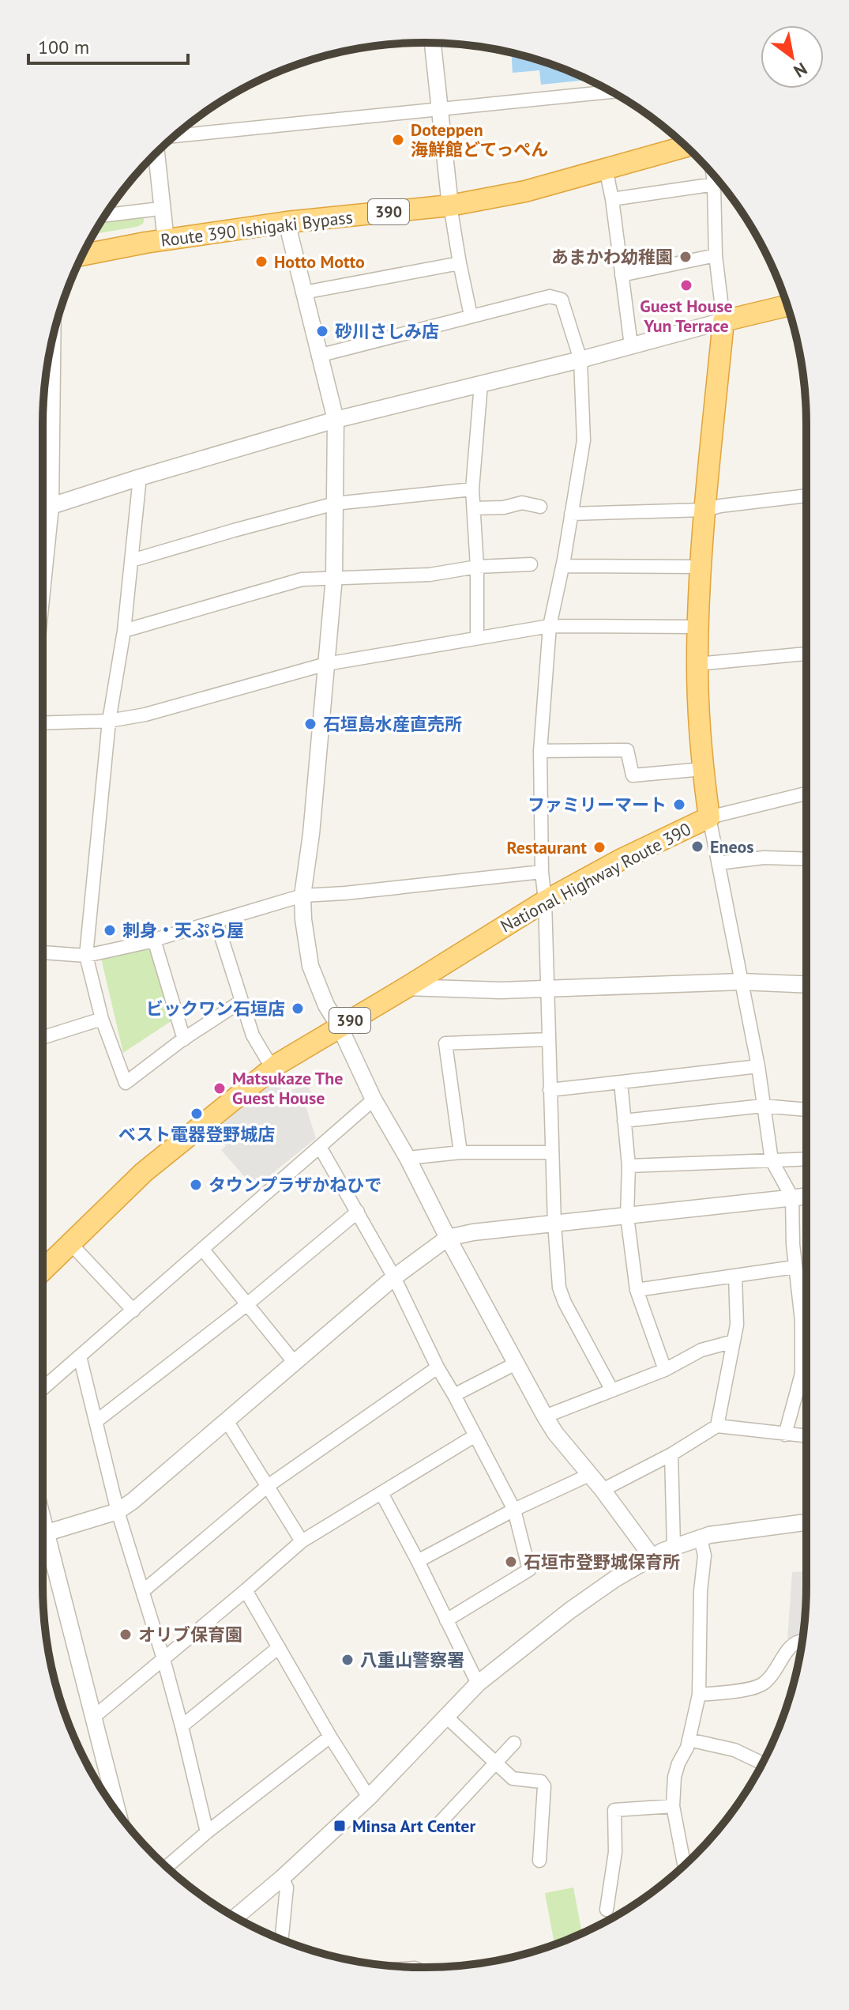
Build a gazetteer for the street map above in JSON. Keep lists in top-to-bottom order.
{
  "streets": {
    "highway": ["390", "Route 390 Ishigaki Bypass", "National Highway Route 390"]
  },
  "places": {
    "other": [
      "Doteppen 海鮮館どてっぺん",
      "あまかわ幼稚園",
      "Hotto Motto",
      "Guest House Yun Terrace",
      "砂川さしみ店",
      "石垣島水産直売所",
      "ファミリーマート",
      "Eneos",
      "Restaurant",
      "刺身・天ぷら屋",
      "ビックワン石垣店",
      "Matsukaze The Guest House",
      "ベスト電器登野城店",
      "タウンプラザかねひで",
      "石垣市登野城保育所",
      "オリブ保育園",
      "八重山警察署"
    ],
    "transit": ["Minsa Art Center"]
  },
  "scale_bar": "100 m",
  "north": "bottom right"
}
